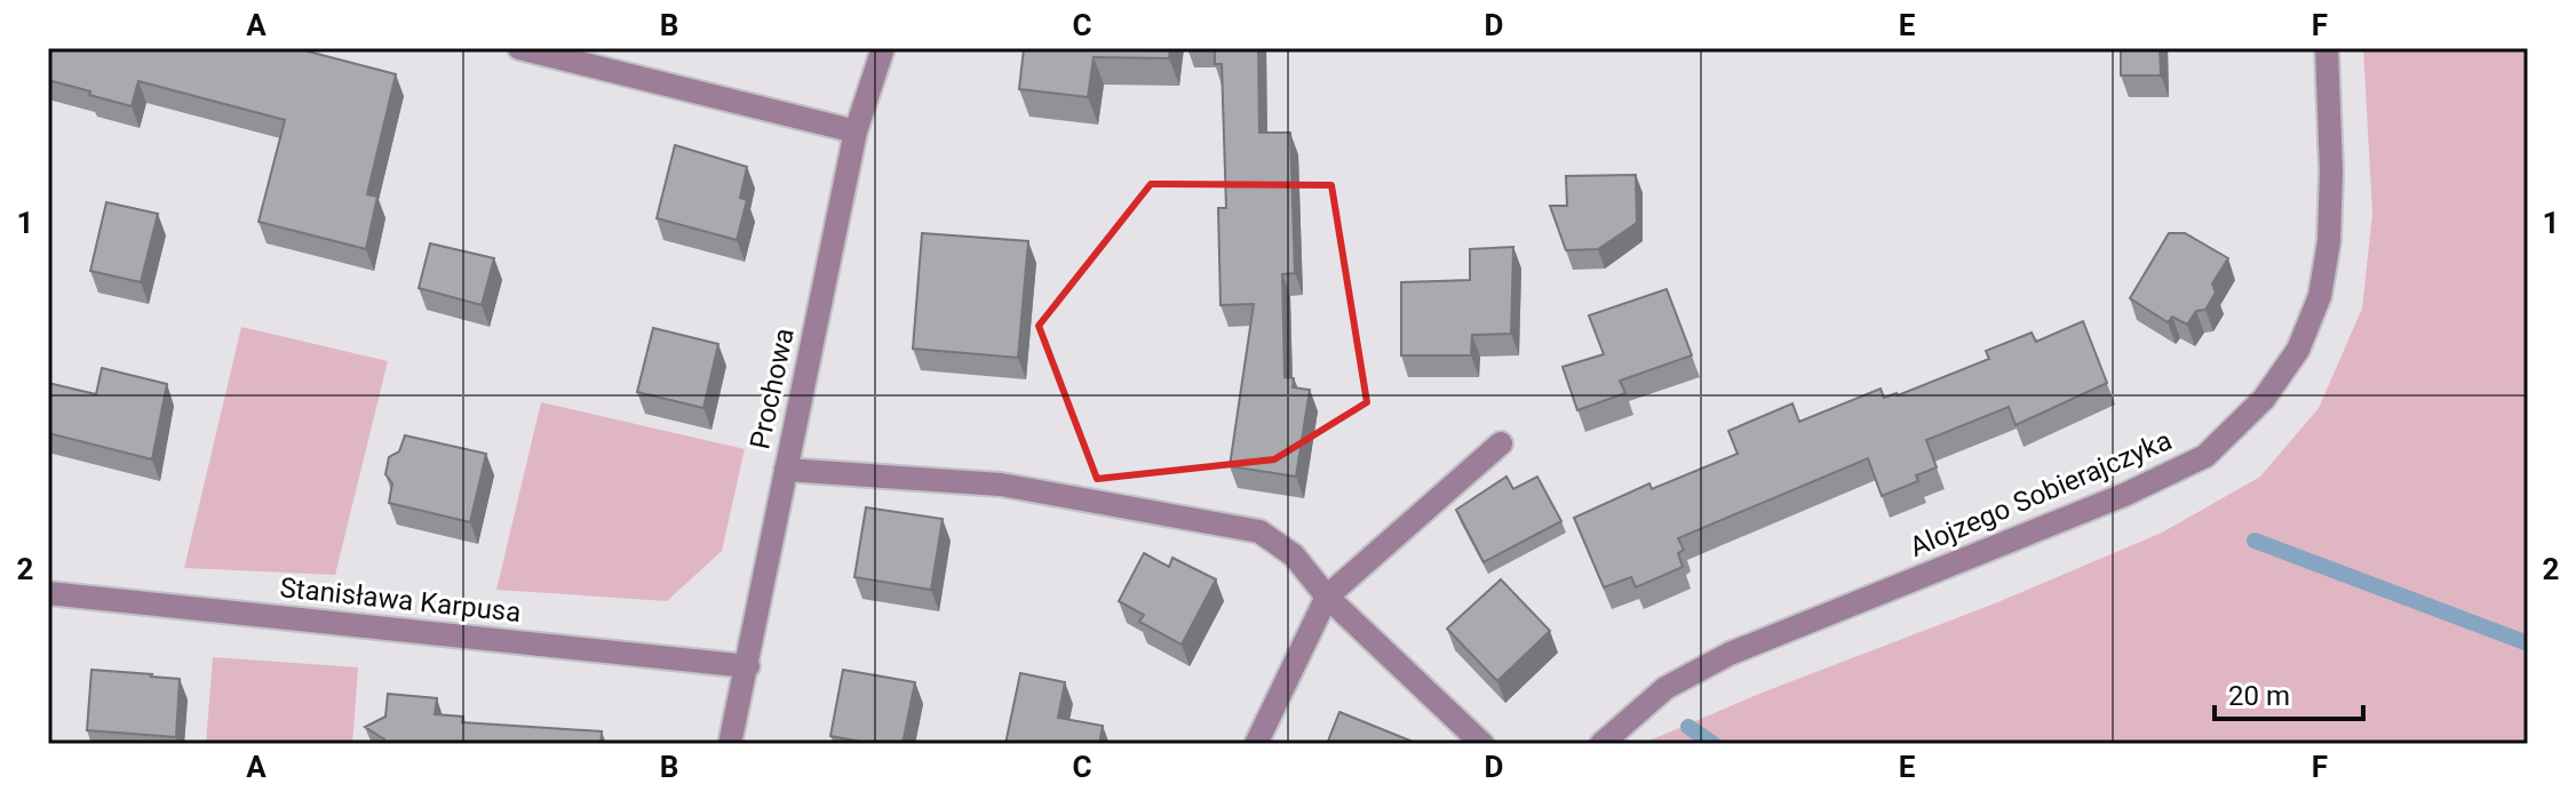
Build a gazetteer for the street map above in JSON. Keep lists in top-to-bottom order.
{
  "streets": {
    "street": ["Prochowa", "Alojzego Sobierajczyka", "Stanisława Karpusa"]
  },
  "crossings": [
    ["Prochowa", "Stanisława Karpusa"]
  ],
  "scale_bar": "20 m",
  "grid": {
    "columns": [
      "A",
      "B",
      "C",
      "D",
      "E",
      "F"
    ],
    "rows": ["1", "2"]
  }
}
